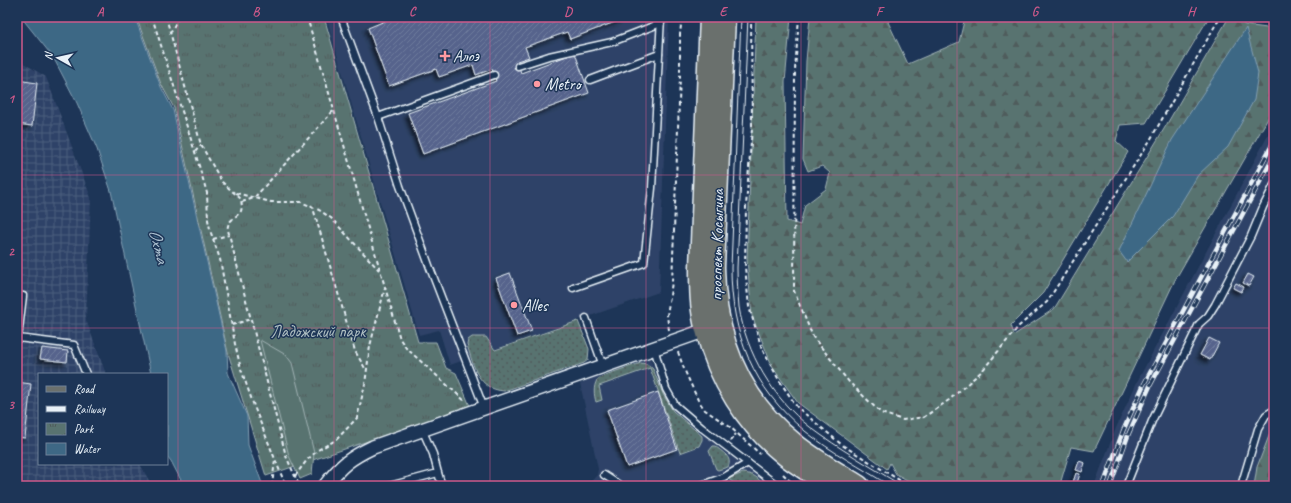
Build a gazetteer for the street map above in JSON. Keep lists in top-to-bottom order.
{
  "streets": {
    "main road": ["проспект Косыгина"]
  },
  "water": ["Охта"],
  "parks": ["Ладожский парк"],
  "places": {
    "health": ["Алоэ"],
    "other": ["Metro", "Alles"]
  },
  "legend": [
    "Road",
    "Railway",
    "Park",
    "Water"
  ],
  "north": "left",
  "grid": {
    "columns": [
      "A",
      "B",
      "C",
      "D",
      "E",
      "F",
      "G",
      "H"
    ],
    "rows": ["1", "2", "3"]
  }
}
